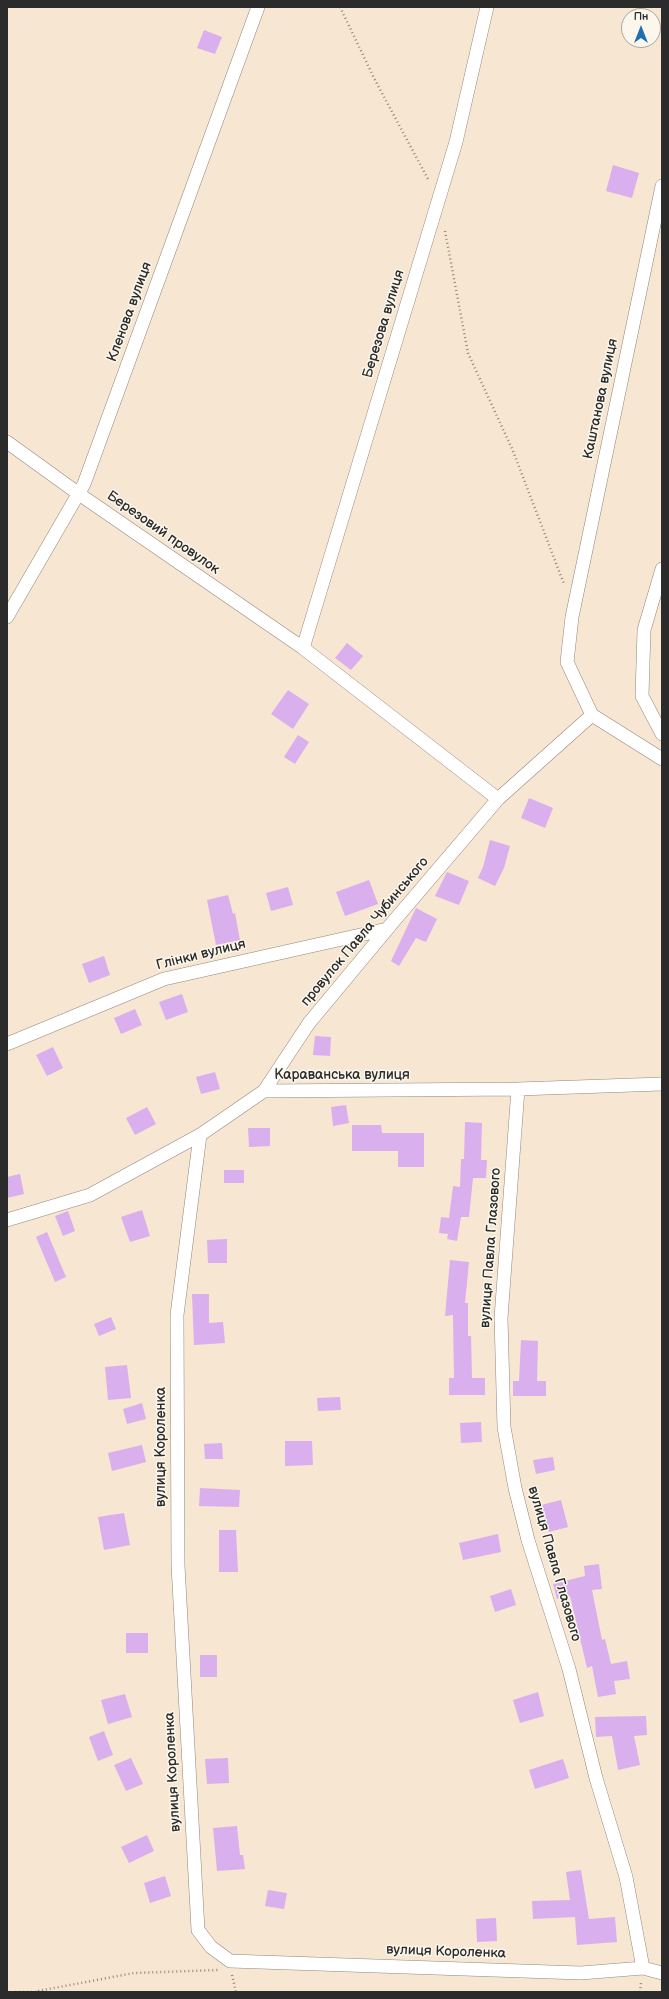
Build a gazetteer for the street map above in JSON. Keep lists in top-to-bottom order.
{
  "streets": {
    "street": [
      "Кленова вулиця",
      "Березова вулиця",
      "Каштанова вулиця",
      "Березовий провулок",
      "провулок Павла Чубинського",
      "Глінки вулиця",
      "Караванська вулиця",
      "вулиця Павла Глазового",
      "вулиця Короленка"
    ]
  },
  "crossings": [
    ["Кленова вулиця", "Березовий провулок"],
    ["Березова вулиця", "Березовий провулок"],
    ["Каштанова вулиця", "провулок Павла Чубинського"],
    ["провулок Павла Чубинського", "Глінки вулиця"],
    ["провулок Павла Чубинського", "Караванська вулиця"],
    ["Караванська вулиця", "вулиця Павла Глазового"],
    ["Караванська вулиця", "вулиця Короленка"],
    ["вулиця Павла Глазового", "вулиця Короленка"]
  ],
  "north": "top"
}
